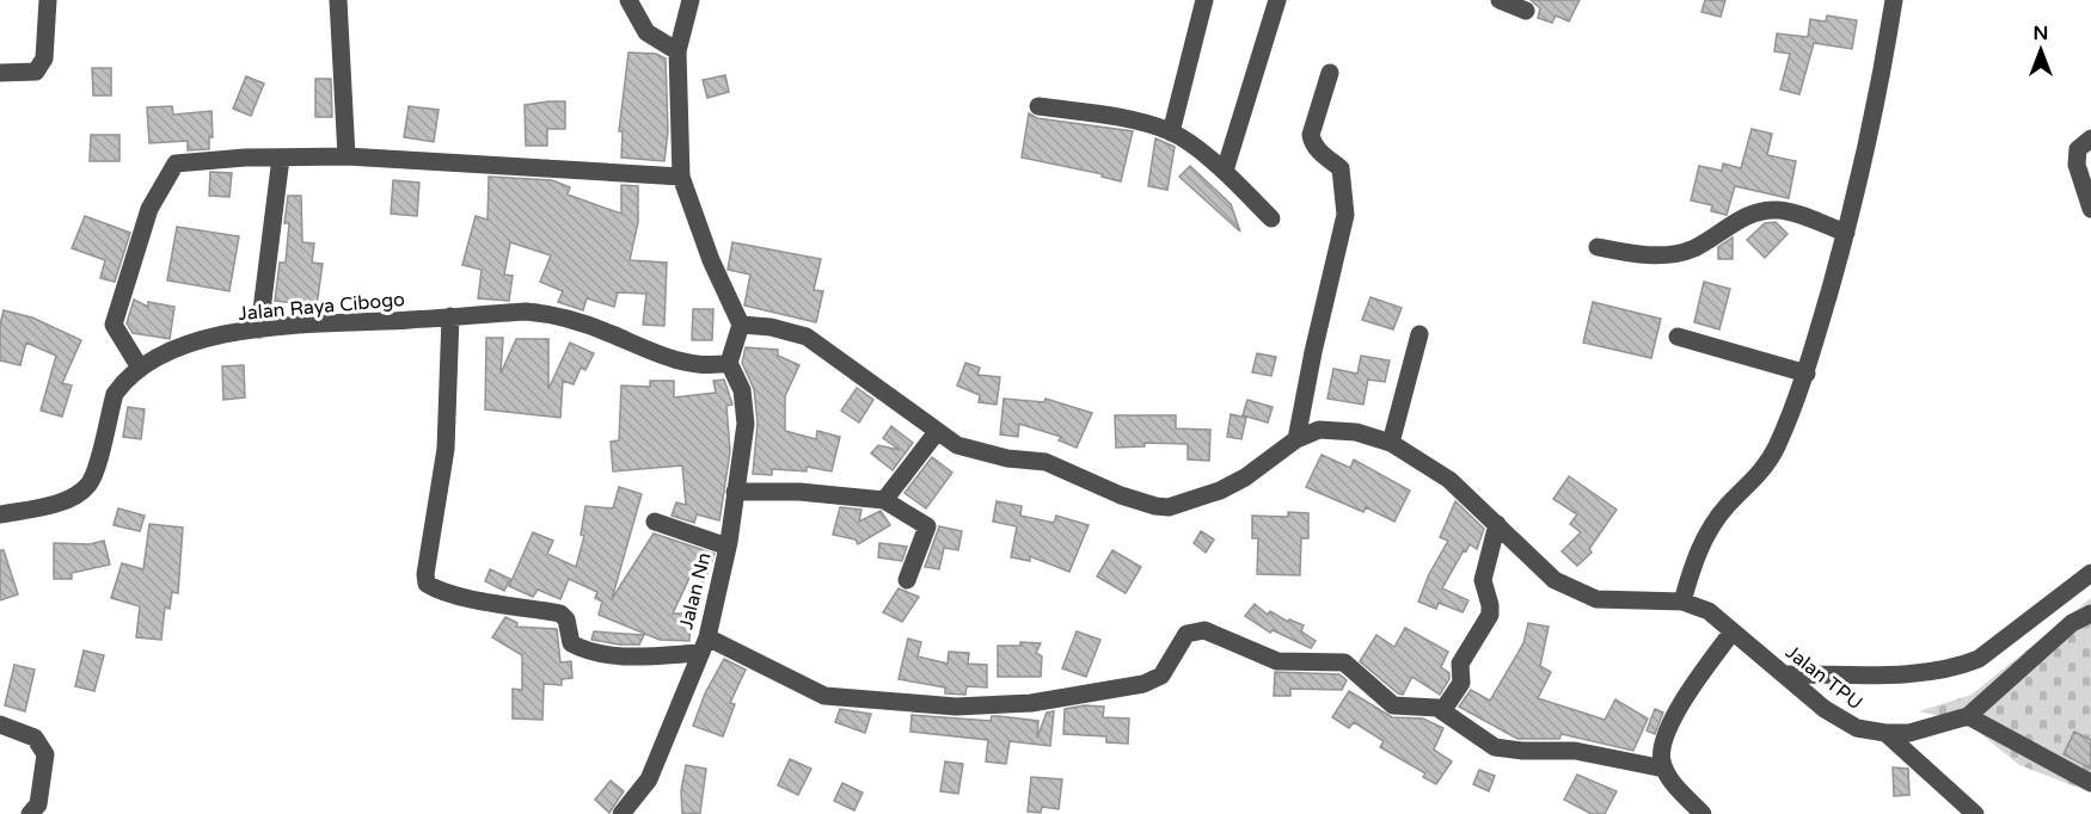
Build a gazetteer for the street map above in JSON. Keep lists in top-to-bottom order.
{
  "streets": {
    "street": ["Jalan Raya Cibogo", "Jalan Nn", "Jalan TPU"]
  },
  "crossings": [
    ["Jalan Raya Cibogo", "Jalan Nn"]
  ],
  "north": "top"
}
